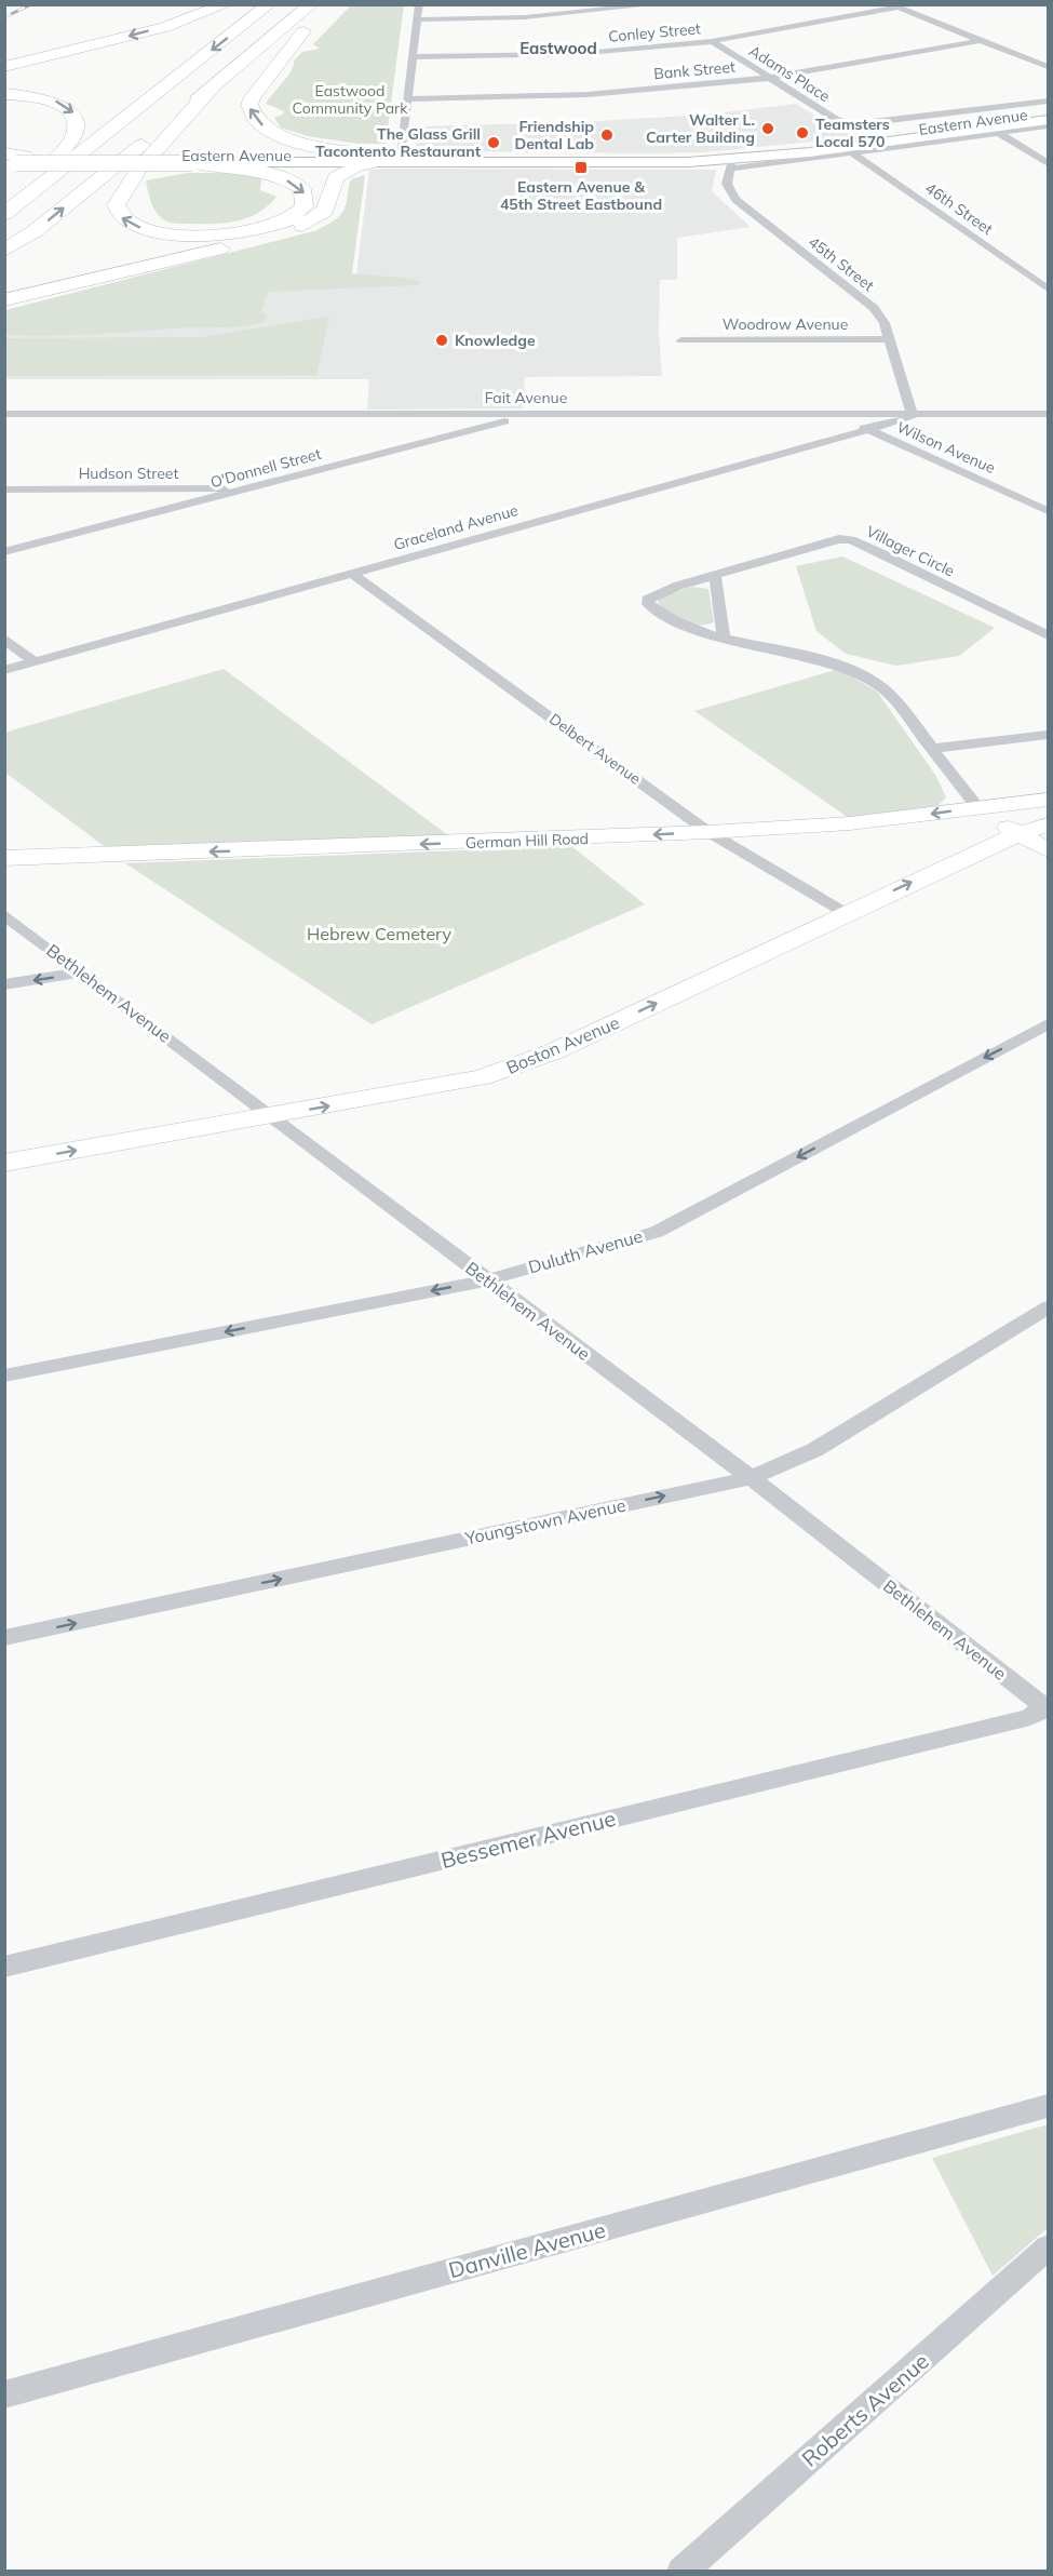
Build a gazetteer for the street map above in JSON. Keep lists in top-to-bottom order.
{
  "streets": {
    "main road": ["Eastern Avenue"],
    "street": [
      "Conley Street",
      "Bank Street",
      "Adams Place",
      "46th Street",
      "45th Street",
      "Woodrow Avenue",
      "Fait Avenue",
      "Wilson Avenue",
      "O'Donnell Street",
      "Hudson Street",
      "Graceland Avenue",
      "Villager Circle",
      "Delbert Avenue",
      "German Hill Road",
      "Bethlehem Avenue",
      "Boston Avenue",
      "Duluth Avenue",
      "Youngstown Avenue",
      "Bessemer Avenue",
      "Danville Avenue",
      "Roberts Avenue"
    ]
  },
  "crossings": [
    ["Conley Street", "Adams Place"],
    ["Bank Street", "Adams Place"],
    ["Adams Place", "Eastern Avenue"],
    ["Eastern Avenue", "46th Street"],
    ["Eastern Avenue", "45th Street"],
    ["45th Street", "Woodrow Avenue"],
    ["45th Street", "Fait Avenue"],
    ["45th Street", "Graceland Avenue"],
    ["Fait Avenue", "Wilson Avenue"],
    ["Fait Avenue", "O'Donnell Street"],
    ["Fait Avenue", "Graceland Avenue"],
    ["Wilson Avenue", "Graceland Avenue"],
    ["O'Donnell Street", "Hudson Street"],
    ["Graceland Avenue", "Delbert Avenue"],
    ["Villager Circle", "German Hill Road"],
    ["Delbert Avenue", "German Hill Road"],
    ["Delbert Avenue", "Boston Avenue"],
    ["Bethlehem Avenue", "Boston Avenue"],
    ["Bethlehem Avenue", "Duluth Avenue"],
    ["Bethlehem Avenue", "Youngstown Avenue"],
    ["Bethlehem Avenue", "Bessemer Avenue"]
  ],
  "one_way": [
    "German Hill Road",
    "Boston Avenue",
    "Duluth Avenue",
    "Youngstown Avenue"
  ],
  "districts": ["Eastwood"],
  "parks": ["Eastwood Community Park", "Hebrew Cemetery"],
  "places": {
    "other": [
      "Walter L. Carter Building",
      "Teamsters Local 570",
      "Friendship Dental Lab",
      "The Glass Grill Tacontento Restaurant",
      "Knowledge"
    ],
    "transit": ["Eastern Avenue & 45th Street Eastbound"]
  }
}
